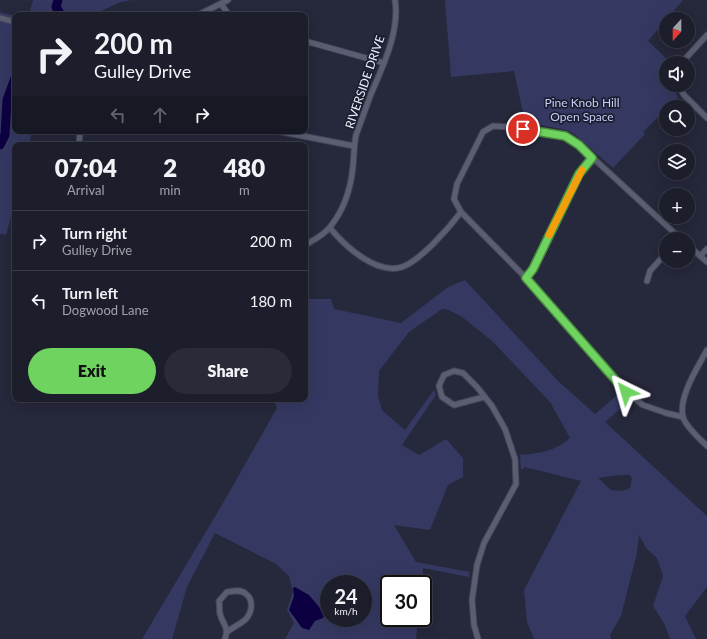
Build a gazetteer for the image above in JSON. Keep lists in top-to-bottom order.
{
  "streets": {
    "street": ["RIVERSIDE DRIVE"]
  },
  "parks": ["Pine Knob Hill Open Space"],
  "north": "bottom",
  "page": {
    "map_buttons": ["+", "−"],
    "turn": ["200 m", "Gulley Drive"],
    "eta": [
      "07:04",
      "Arrival",
      "2",
      "min",
      "480",
      "m"
    ],
    "list": [
      {
        "name": "Turn right",
        "note": "Gulley Drive",
        "value": "200 m"
      },
      {
        "name": "Turn left",
        "note": "Dogwood Lane",
        "value": "180 m"
      }
    ],
    "buttons": ["Exit", "Share"],
    "speed": "24 km/h",
    "limit": "30"
  }
}
